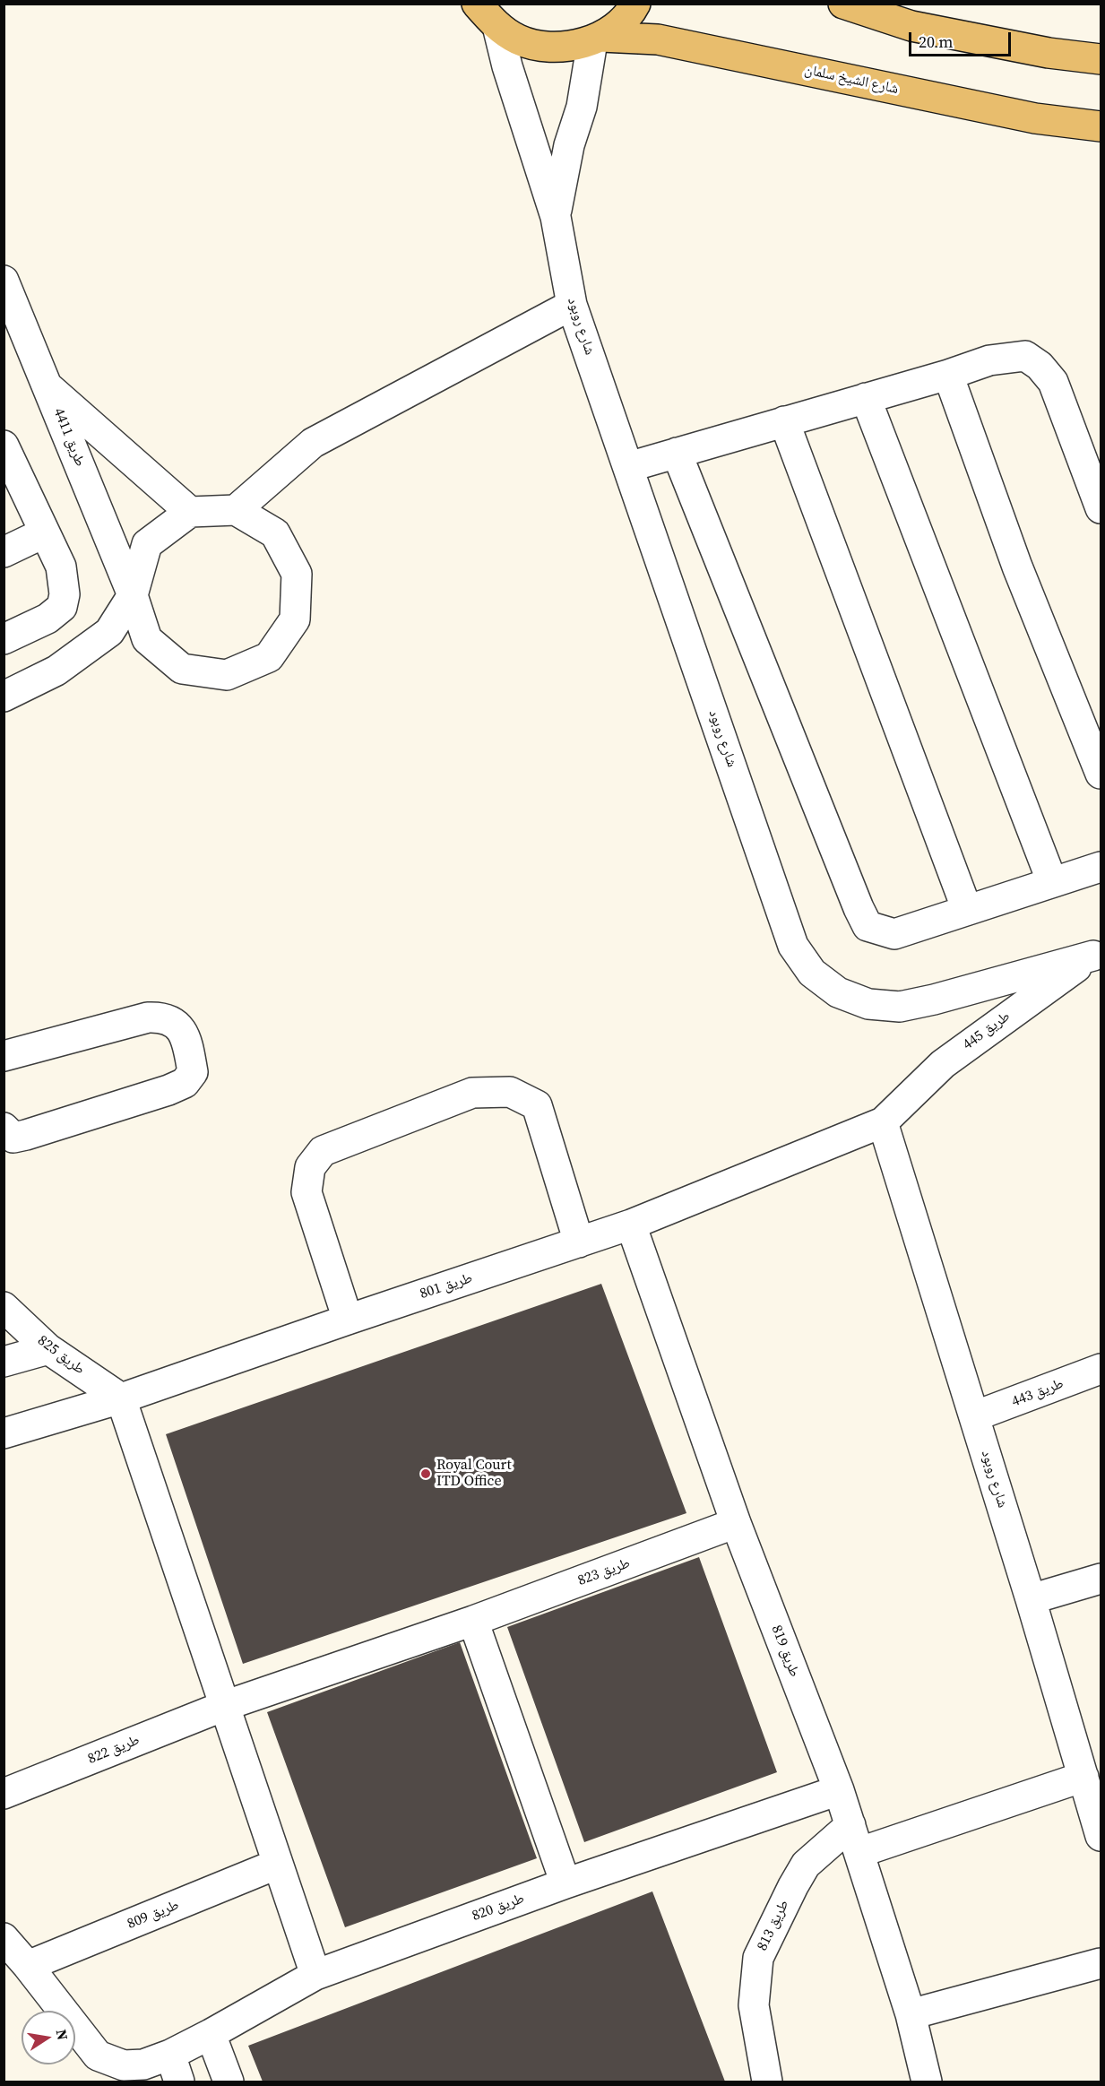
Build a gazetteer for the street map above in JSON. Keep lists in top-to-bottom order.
{
  "streets": {
    "main road": ["شارع الشيخ سلمان"],
    "street": [
      "شارع روبود",
      "طريق 4411",
      "طريق 445",
      "طريق 801",
      "طريق 825",
      "طريق 443",
      "طريق 823",
      "طريق 819",
      "طريق 822",
      "طريق 820",
      "طريق 809",
      "طريق 813"
    ]
  },
  "crossings": [
    ["شارع الشيخ سلمان", "شارع روبود"],
    ["شارع روبود", "طريق 445"],
    ["شارع روبود", "طريق 801"],
    ["شارع روبود", "طريق 443"],
    ["طريق 445", "طريق 801"],
    ["طريق 801", "طريق 825"],
    ["طريق 801", "طريق 819"],
    ["طريق 823", "طريق 819"],
    ["طريق 823", "طريق 822"],
    ["طريق 819", "طريق 820"],
    ["طريق 819", "طريق 813"],
    ["طريق 820", "طريق 809"]
  ],
  "places": ["Royal Court ITD Office"],
  "scale_bar": "20 m",
  "north": "right"
}
